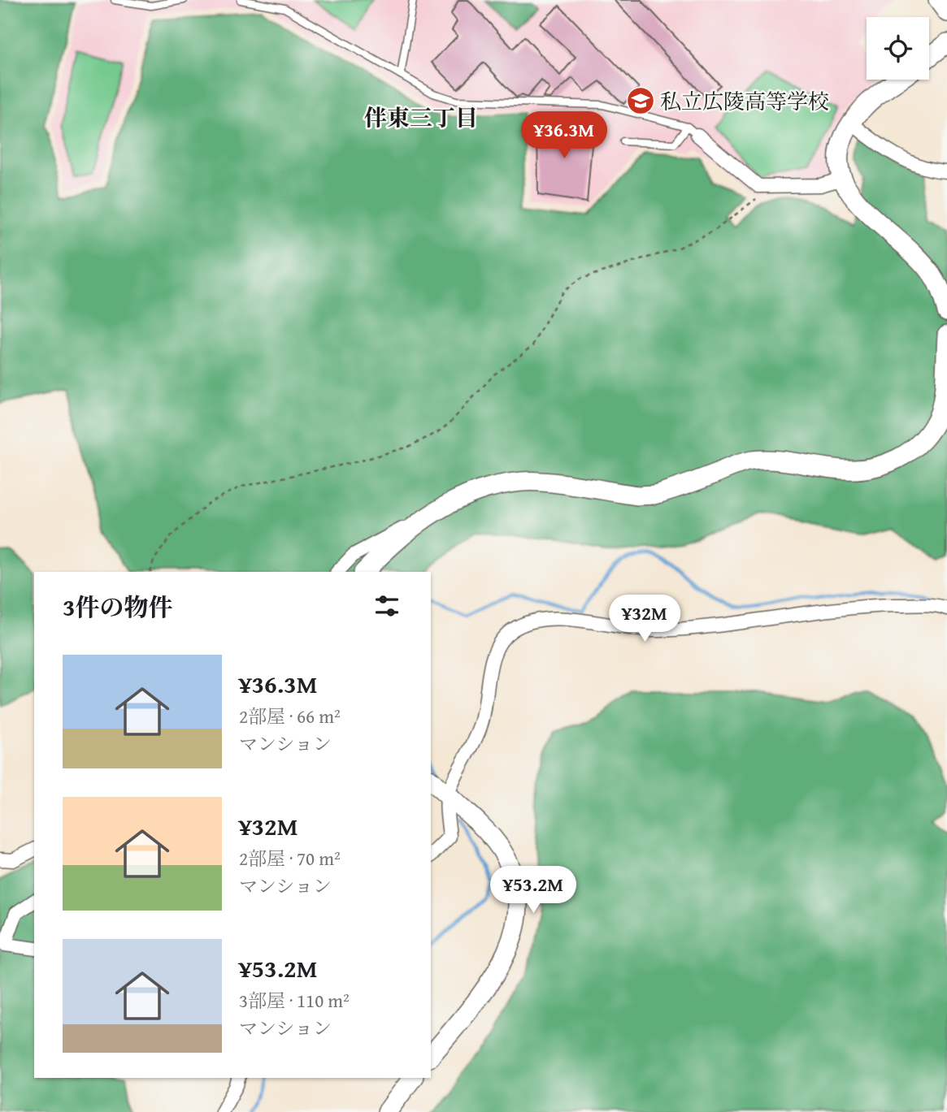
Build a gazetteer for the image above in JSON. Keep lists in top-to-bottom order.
{
  "districts": ["伴東三丁目"],
  "places": {
    "school or university": ["私立広陵高等学校"]
  },
  "page": {
    "price": ["¥36.3M", "¥32M", "¥53.2M"],
    "heading": "3件の物件",
    "list": [
      {
        "name": "¥36.3M",
        "note": "2部屋 · 66 m² · マンション"
      },
      {
        "name": "¥32M",
        "note": "2部屋 · 70 m² · マンション"
      },
      {
        "name": "¥53.2M",
        "note": "3部屋 · 110 m² · マンション"
      }
    ]
  }
}
